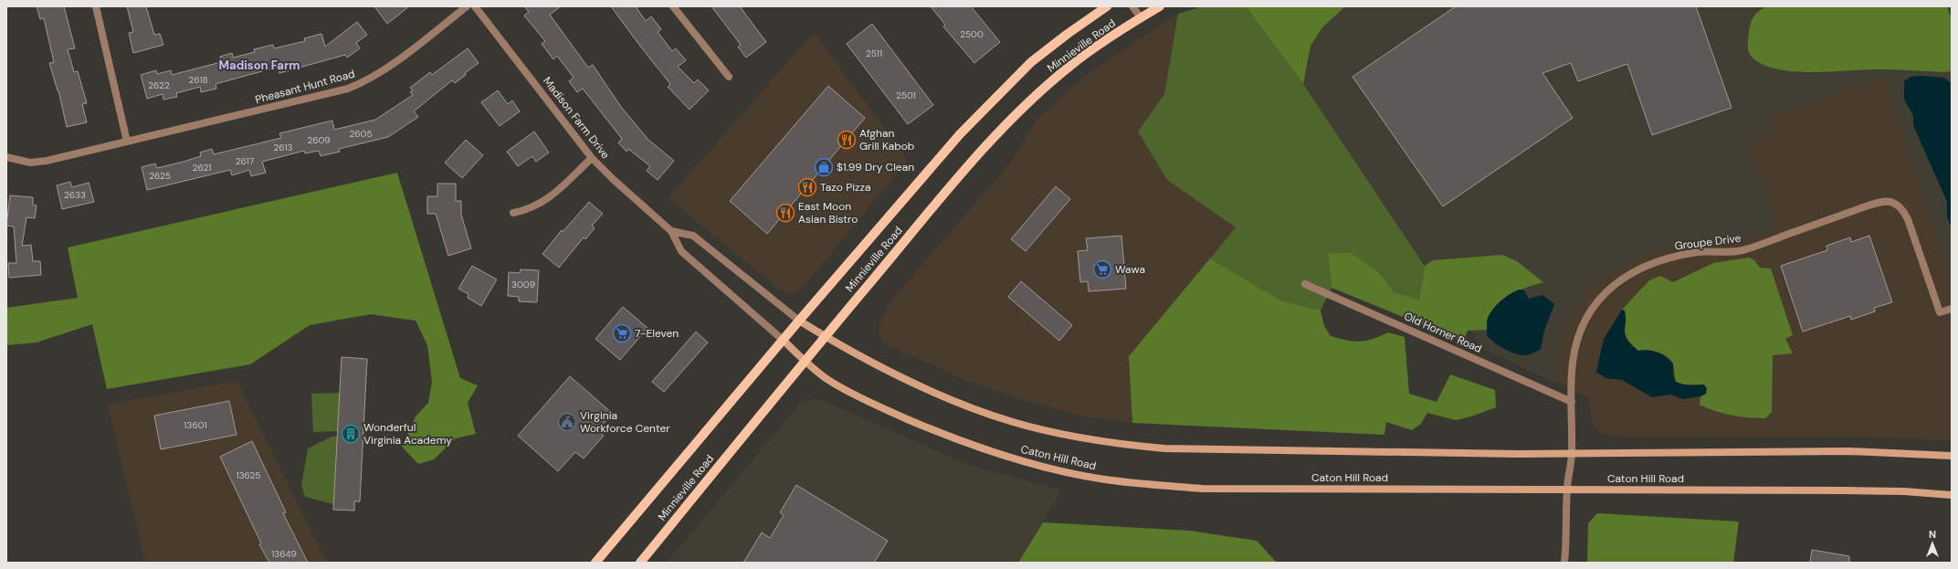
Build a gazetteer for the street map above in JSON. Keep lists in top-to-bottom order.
{
  "streets": {
    "main road": ["Minnieville Road", "Caton Hill Road"],
    "street": [
      "Pheasant Hunt Road",
      "Madison Farm Drive",
      "Groupe Drive",
      "Old Horner Road"
    ]
  },
  "crossings": [
    ["Minnieville Road", "Madison Farm Drive"],
    ["Minnieville Road", "Caton Hill Road"],
    ["Madison Farm Drive", "Caton Hill Road"],
    ["Groupe Drive", "Old Horner Road"],
    ["Groupe Drive", "Caton Hill Road"]
  ],
  "districts": ["Madison Farm"],
  "places": {
    "restaurant": ["Afghan Grill Kabob", "Tazo Pizza", "East Moon Asian Bistro"],
    "shop": ["$1.99 Dry Clean"],
    "supermarket": ["Wawa", "7-Eleven"],
    "public building": ["Virginia Workforce Center"],
    "building": ["Wonderful Virginia Academy"]
  },
  "house_numbers": [
    "2500",
    "2511",
    "2618",
    "2622",
    "2501",
    "2605",
    "2609",
    "2613",
    "2617",
    "2621",
    "2625",
    "2633",
    "3009",
    "13601",
    "13625",
    "13649"
  ],
  "north": "top"
}
